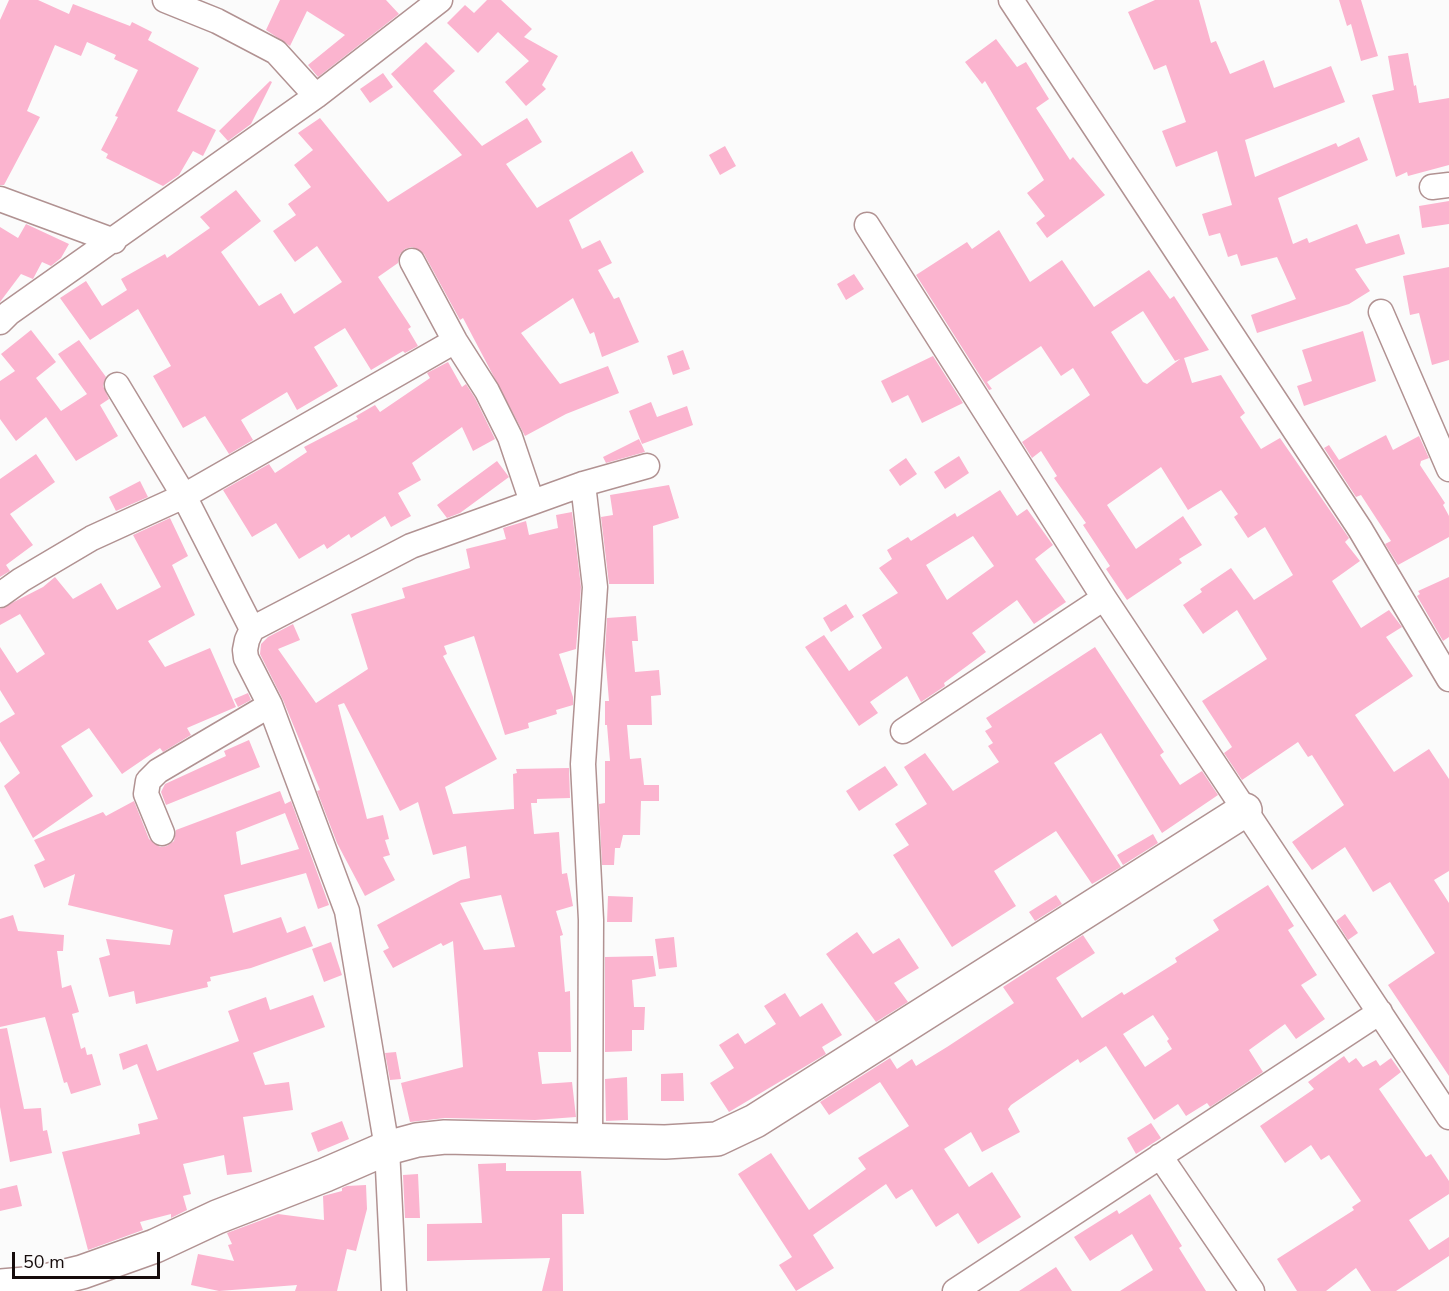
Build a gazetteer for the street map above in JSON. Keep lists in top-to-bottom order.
{
  "scale_bar": "50 m"
}
